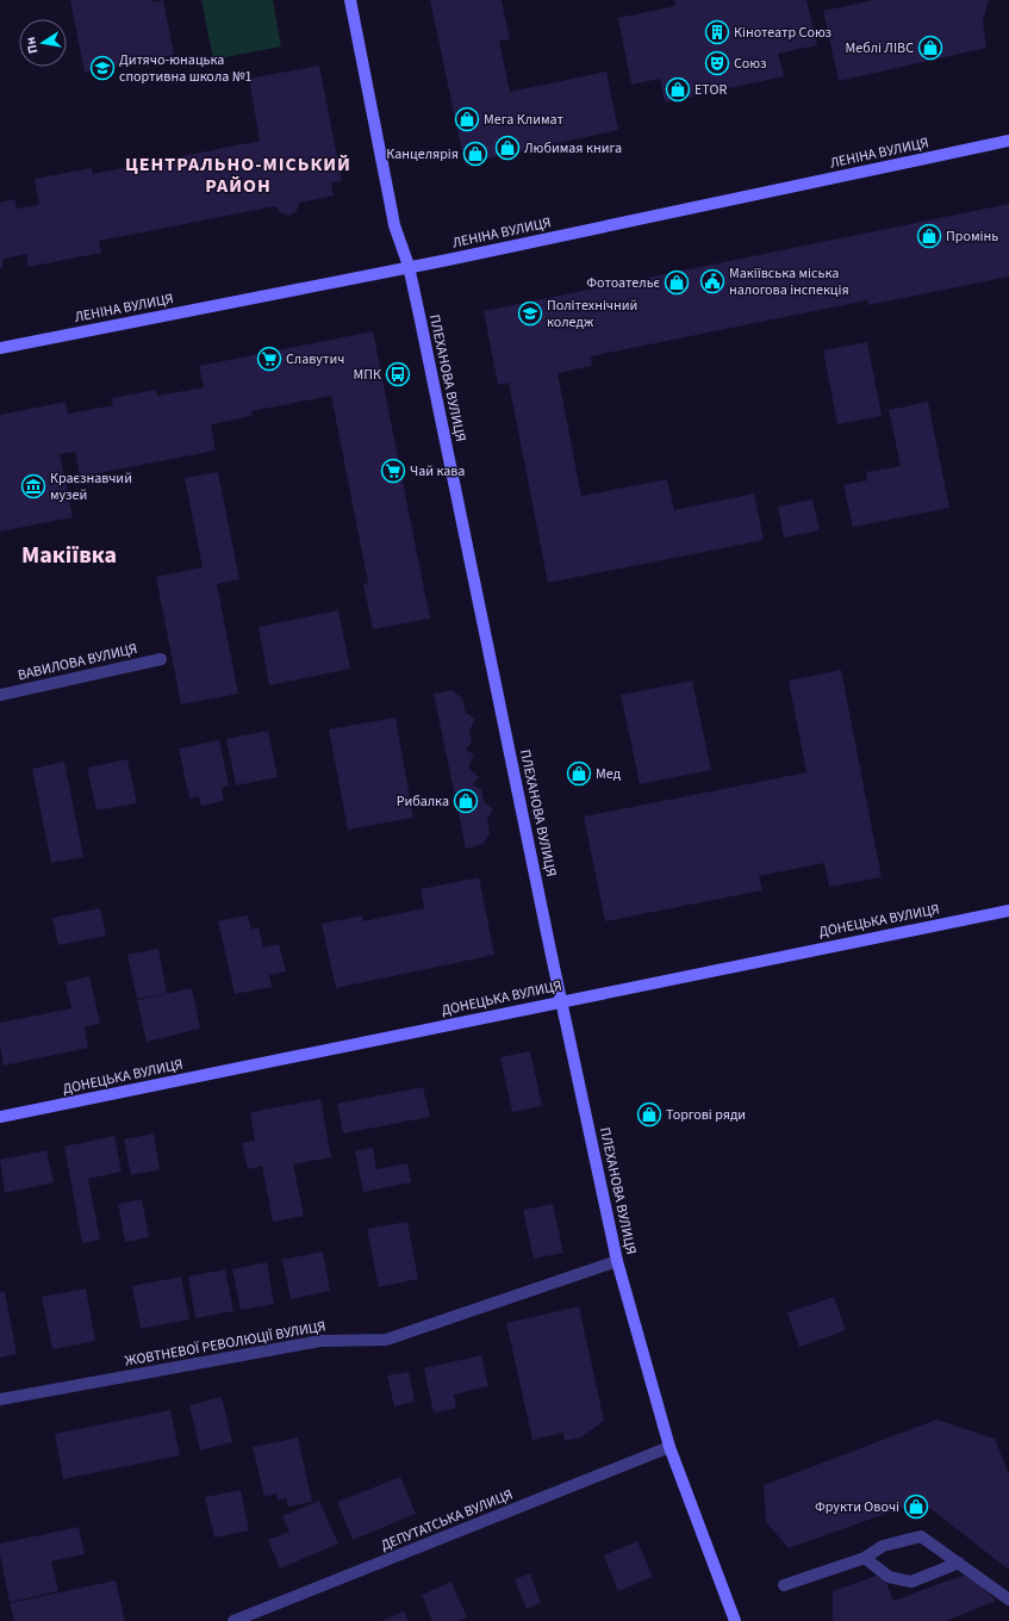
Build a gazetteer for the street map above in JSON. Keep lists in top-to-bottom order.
{
  "streets": {
    "street": [
      "ЛЕНІНА ВУЛИЦЯ",
      "ПЛЕХАНОВА ВУЛИЦЯ",
      "ВАВИЛОВА ВУЛИЦЯ",
      "ДОНЕЦЬКА ВУЛИЦЯ",
      "ЖОВТНЕВОЇ РЕВОЛЮЦІЇ ВУЛИЦЯ",
      "ДЕПУТАТСЬКА ВУЛИЦЯ"
    ]
  },
  "crossings": [
    ["ЛЕНІНА ВУЛИЦЯ", "ПЛЕХАНОВА ВУЛИЦЯ"],
    ["ПЛЕХАНОВА ВУЛИЦЯ", "ДОНЕЦЬКА ВУЛИЦЯ"],
    ["ПЛЕХАНОВА ВУЛИЦЯ", "ЖОВТНЕВОЇ РЕВОЛЮЦІЇ ВУЛИЦЯ"],
    ["ПЛЕХАНОВА ВУЛИЦЯ", "ДЕПУТАТСЬКА ВУЛИЦЯ"]
  ],
  "districts": ["ЦЕНТРАЛЬНО-МІСЬКИЙ РАЙОН", "Макіївка"],
  "places": {
    "building": ["Кінотеатр Союз"],
    "shop": [
      "Меблі ЛІВС",
      "ETOR",
      "Мега Климат",
      "Любимая книга",
      "Канцелярія",
      "Промінь",
      "Фотоательє",
      "Мед",
      "Рибалка",
      "Торгові ряди",
      "Фрукти Овочі"
    ],
    "theatre": ["Союз"],
    "school or university": ["Дитячо-юнацька спортивна школа №1", "Полiтехнiчний коледж"],
    "public building": ["Макіївська міська налогова інспекція"],
    "supermarket": ["Славутич", "Чай кава"],
    "bus stop": ["МПК"],
    "museum": ["Краєзнавчий музей"]
  },
  "north": "left"
}
